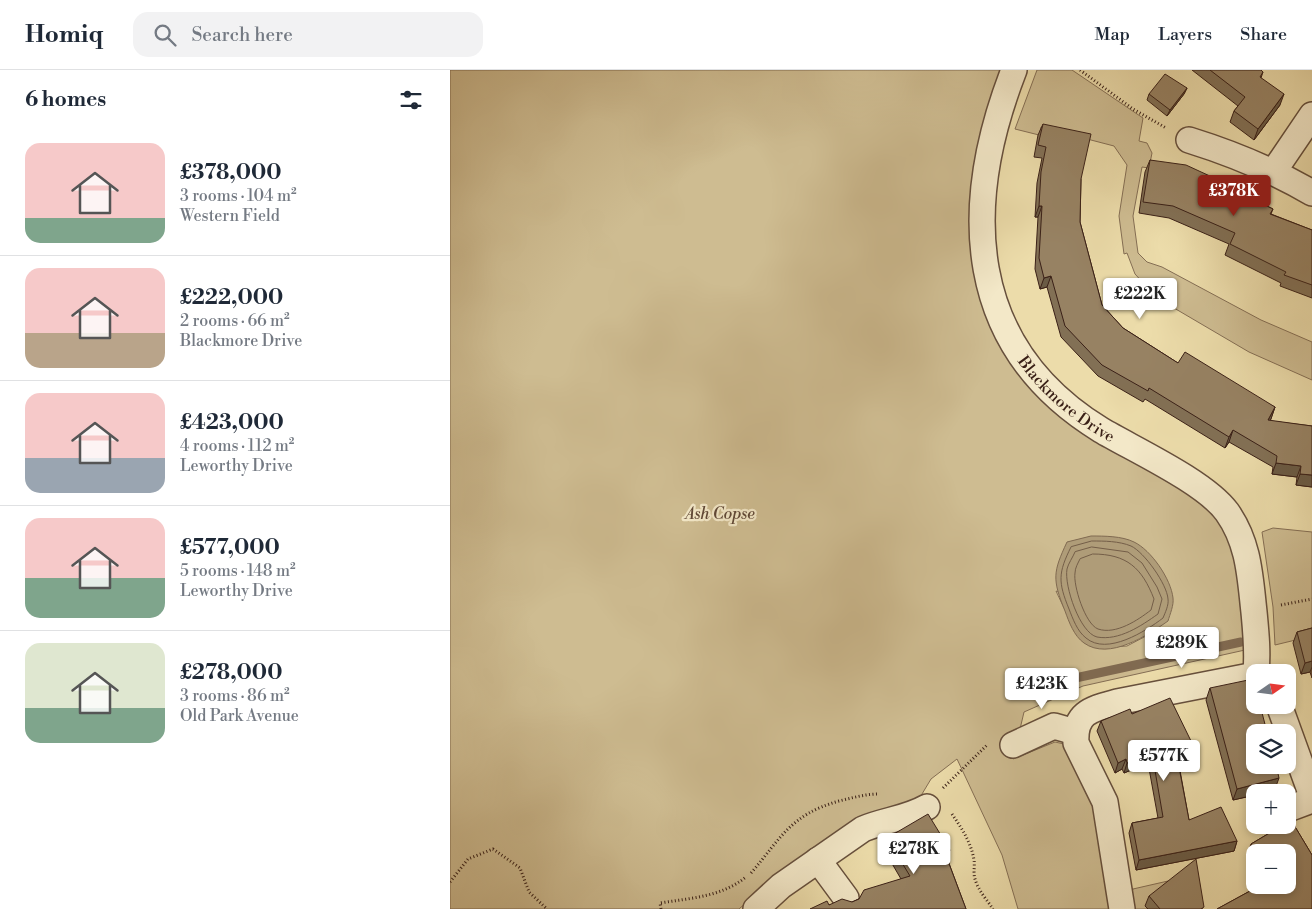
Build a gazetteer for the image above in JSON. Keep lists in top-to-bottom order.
{
  "streets": {
    "street": ["Blackmore Drive"]
  },
  "parks": ["Ash Copse"],
  "north": "right",
  "page": {
    "header": "Homiq",
    "search": "Search here",
    "nav": ["Map", "Layers", "Share"],
    "heading": "6 homes",
    "list": [
      {
        "name": "£378,000",
        "note": "3 rooms · 104 m² · Western Field"
      },
      {
        "name": "£222,000",
        "note": "2 rooms · 66 m² · Blackmore Drive"
      },
      {
        "name": "£423,000",
        "note": "4 rooms · 112 m² · Leworthy Drive"
      },
      {
        "name": "£577,000",
        "note": "5 rooms · 148 m² · Leworthy Drive"
      },
      {
        "name": "£278,000",
        "note": "3 rooms · 86 m² · Old Park Avenue"
      }
    ],
    "price": [
      "£378K",
      "£222K",
      "£289K",
      "£423K",
      "£577K",
      "£278K"
    ],
    "map_buttons": ["+", "−"]
  }
}
